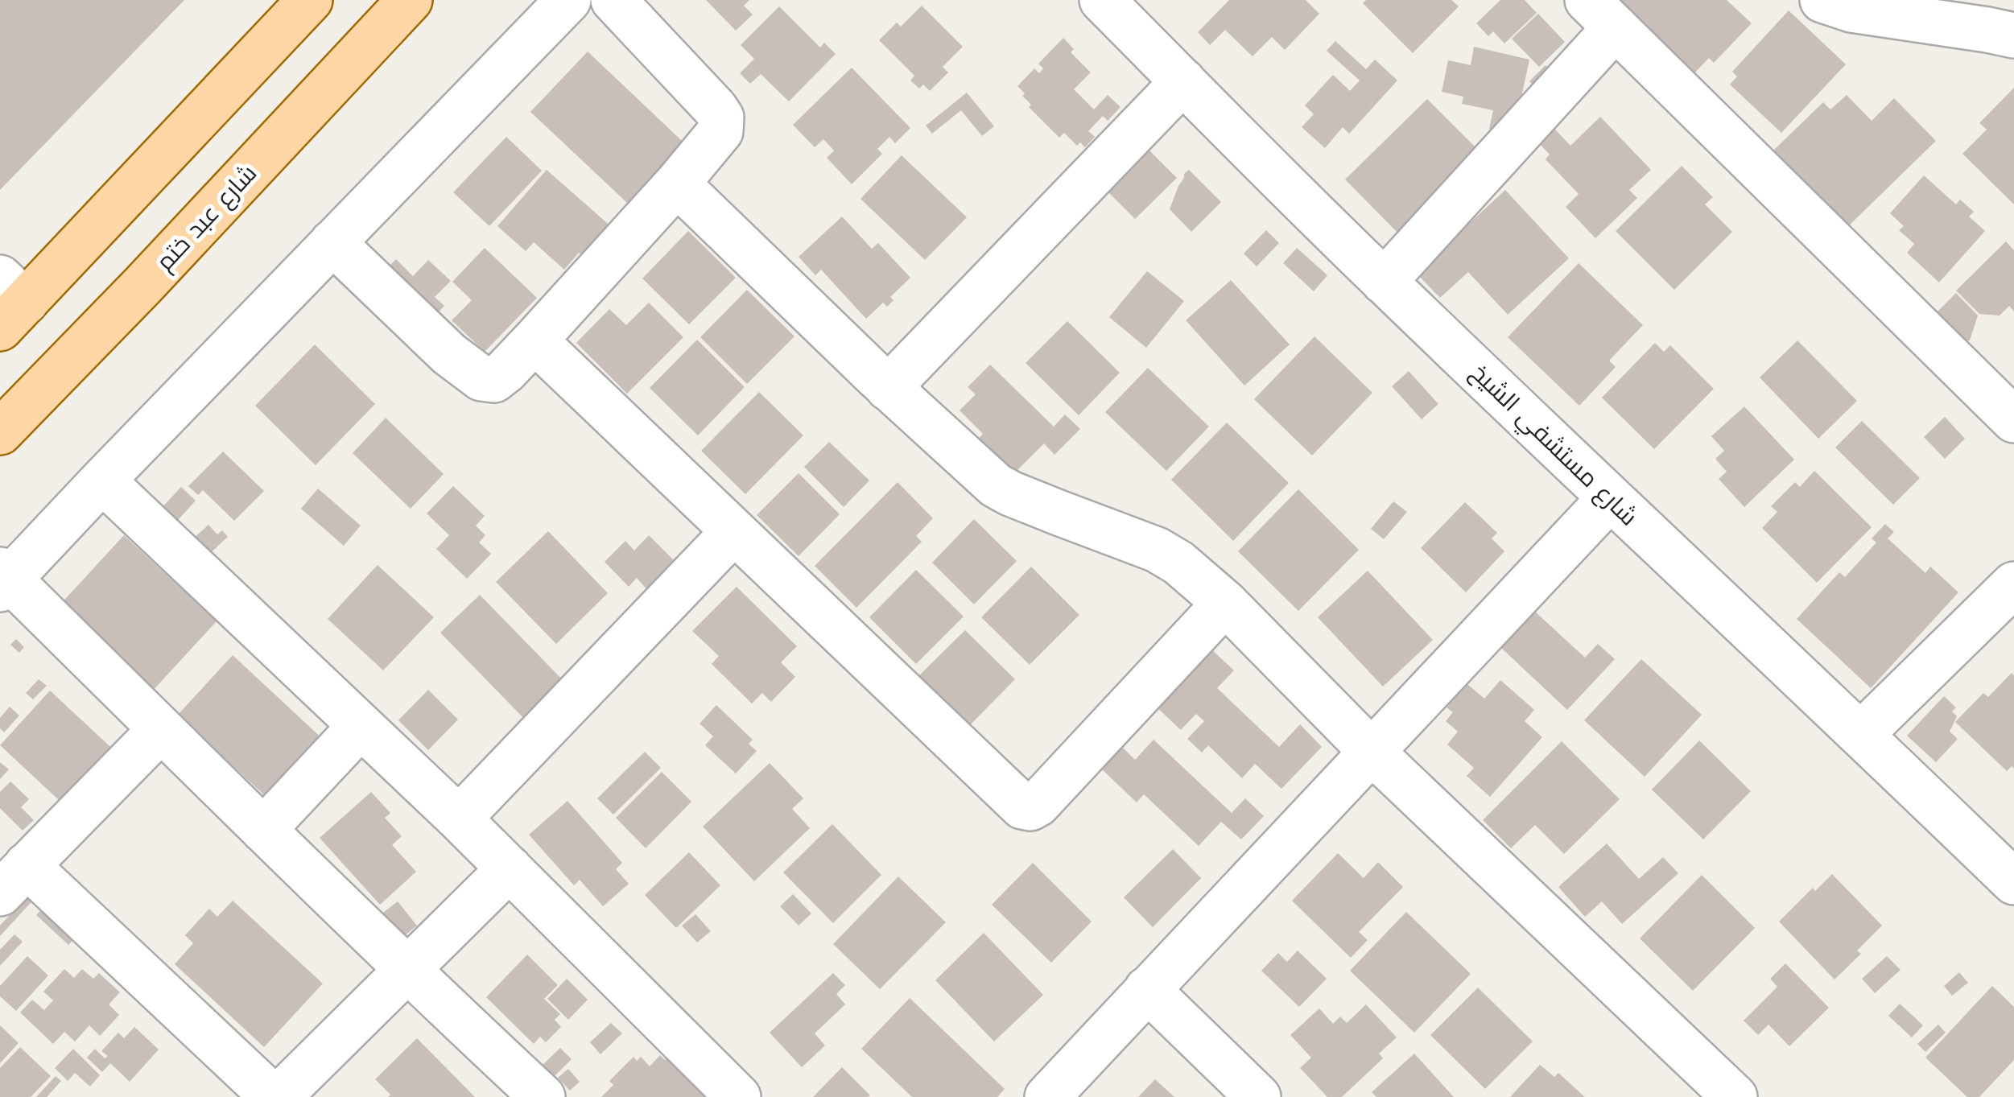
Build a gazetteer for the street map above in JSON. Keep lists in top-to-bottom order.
{
  "streets": {
    "main road": ["شارع عبد ختم"],
    "street": ["شارع مستشفي الشيخ"]
  }
}
